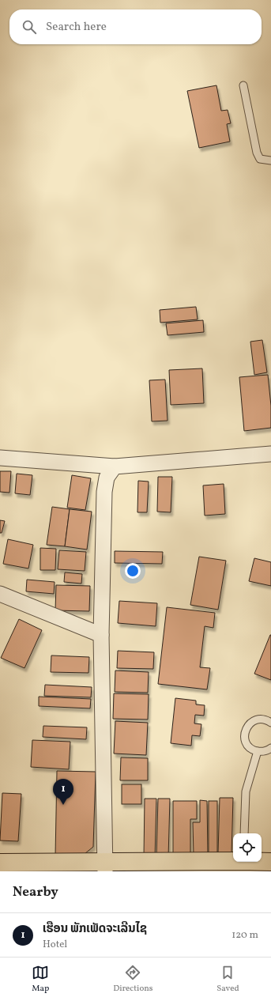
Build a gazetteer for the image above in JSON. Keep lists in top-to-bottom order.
{
  "page": {
    "search": "Search here",
    "pins": "1",
    "heading": "Nearby",
    "list": [
      {
        "mark": "1",
        "name": "ເຮືອນ ພັກເພັດຈະເລີນໄຊ",
        "note": "Hotel",
        "value": "120 m"
      }
    ],
    "nav": ["Map", "Directions", "Saved"]
  }
}
